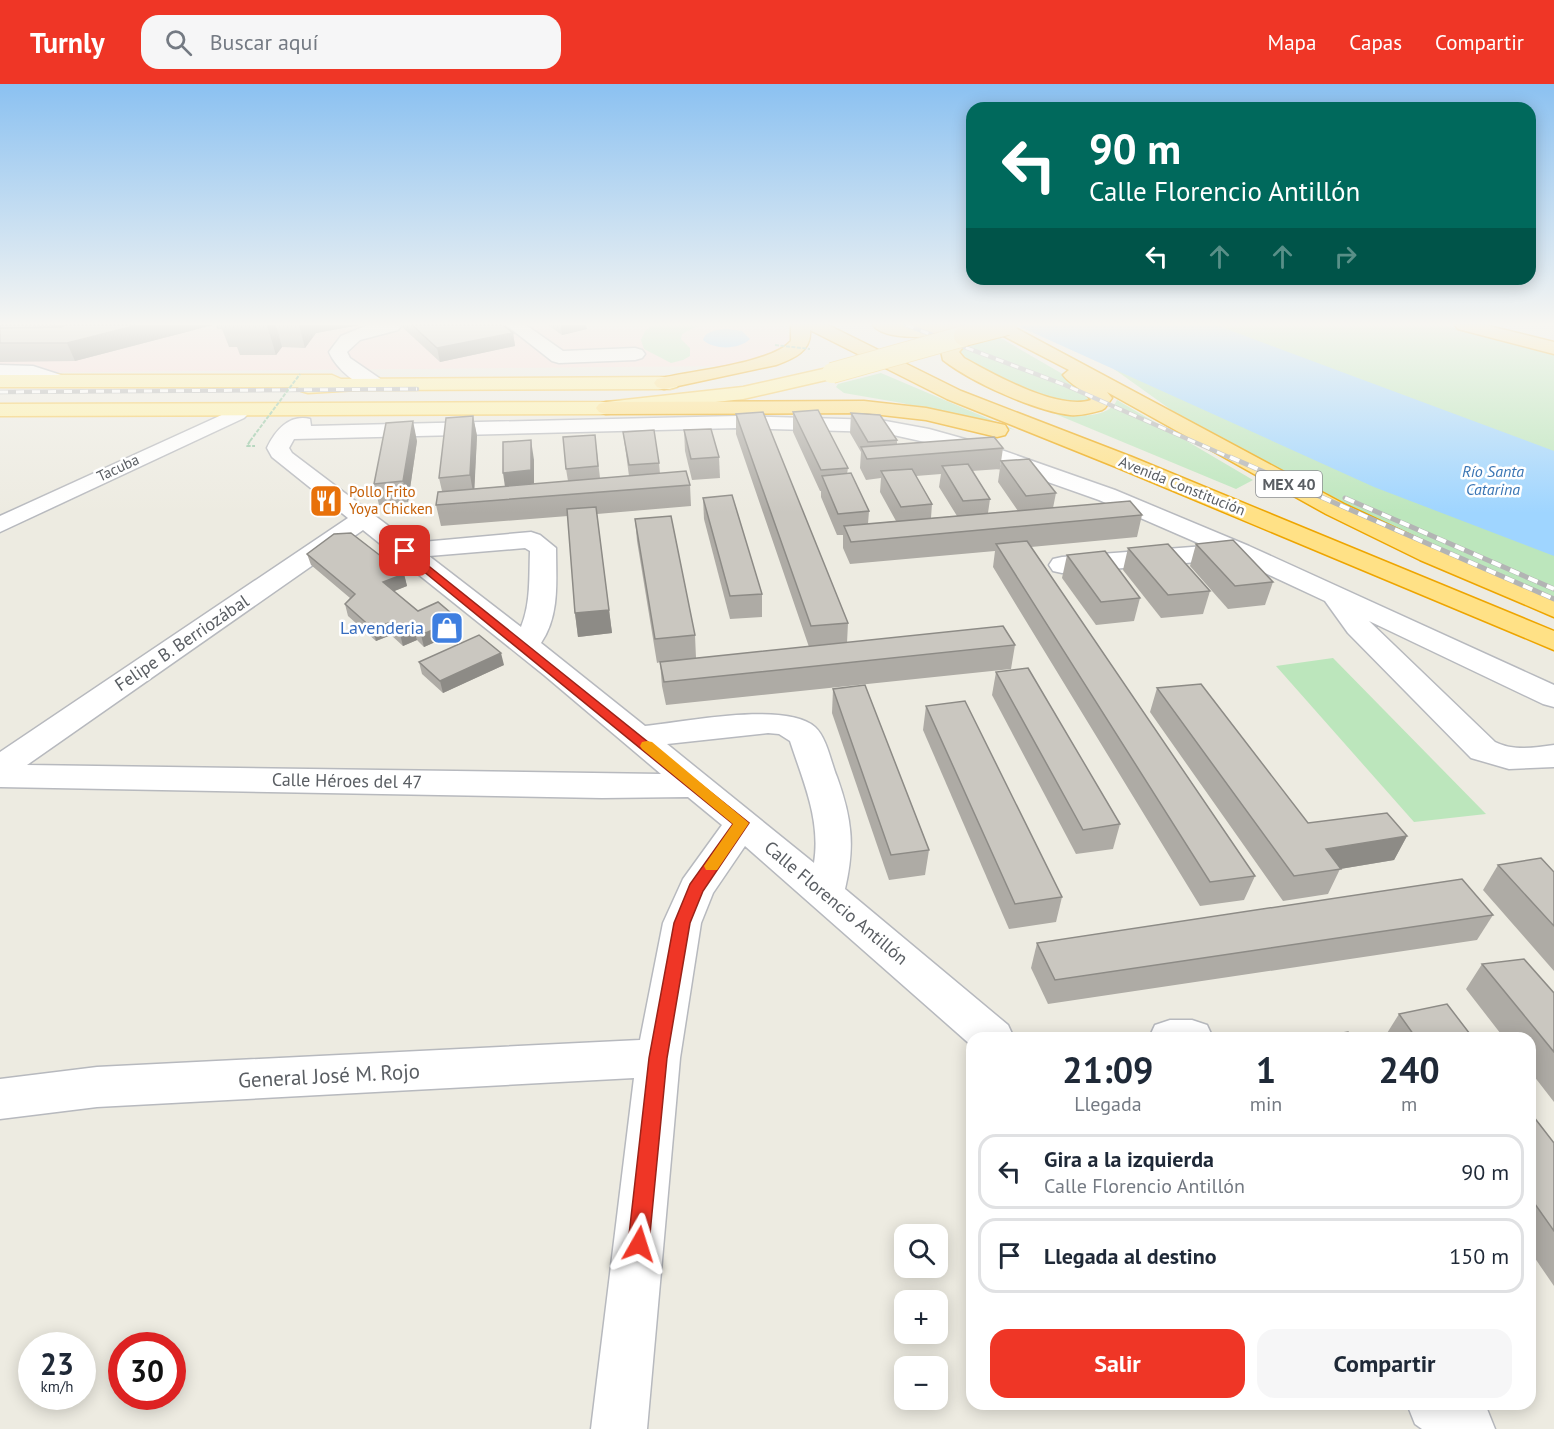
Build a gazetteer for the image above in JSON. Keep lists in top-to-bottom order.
{
  "streets": {
    "highway": ["MEX 40", "Avenida Constitución"],
    "street": [
      "Tacuba",
      "Felipe B. Berriozábal",
      "Calle Héroes del 47",
      "Calle Florencio Antillón",
      "General José M. Rojo"
    ]
  },
  "crossings": [
    ["Felipe B. Berriozábal", "Calle Florencio Antillón"],
    ["Calle Héroes del 47", "Calle Florencio Antillón"]
  ],
  "water": ["Río Santa Catarina"],
  "places": {
    "restaurant": ["Pollo Frito Yoya Chicken"],
    "shop": ["Lavenderia"]
  },
  "page": {
    "header": "Turnly",
    "search": "Buscar aquí",
    "nav": ["Mapa", "Capas", "Compartir"],
    "turn": ["90 m", "Calle Florencio Antillón"],
    "eta": [
      "21:09",
      "Llegada",
      "1",
      "min",
      "240",
      "m"
    ],
    "list": [
      {
        "name": "Gira a la izquierda",
        "note": "Calle Florencio Antillón",
        "value": "90 m"
      },
      {
        "name": "Llegada al destino",
        "value": "150 m"
      }
    ],
    "map_buttons": ["+", "−"],
    "buttons": ["Salir", "Compartir"],
    "speed": "23 km/h",
    "limit": "30"
  }
}
